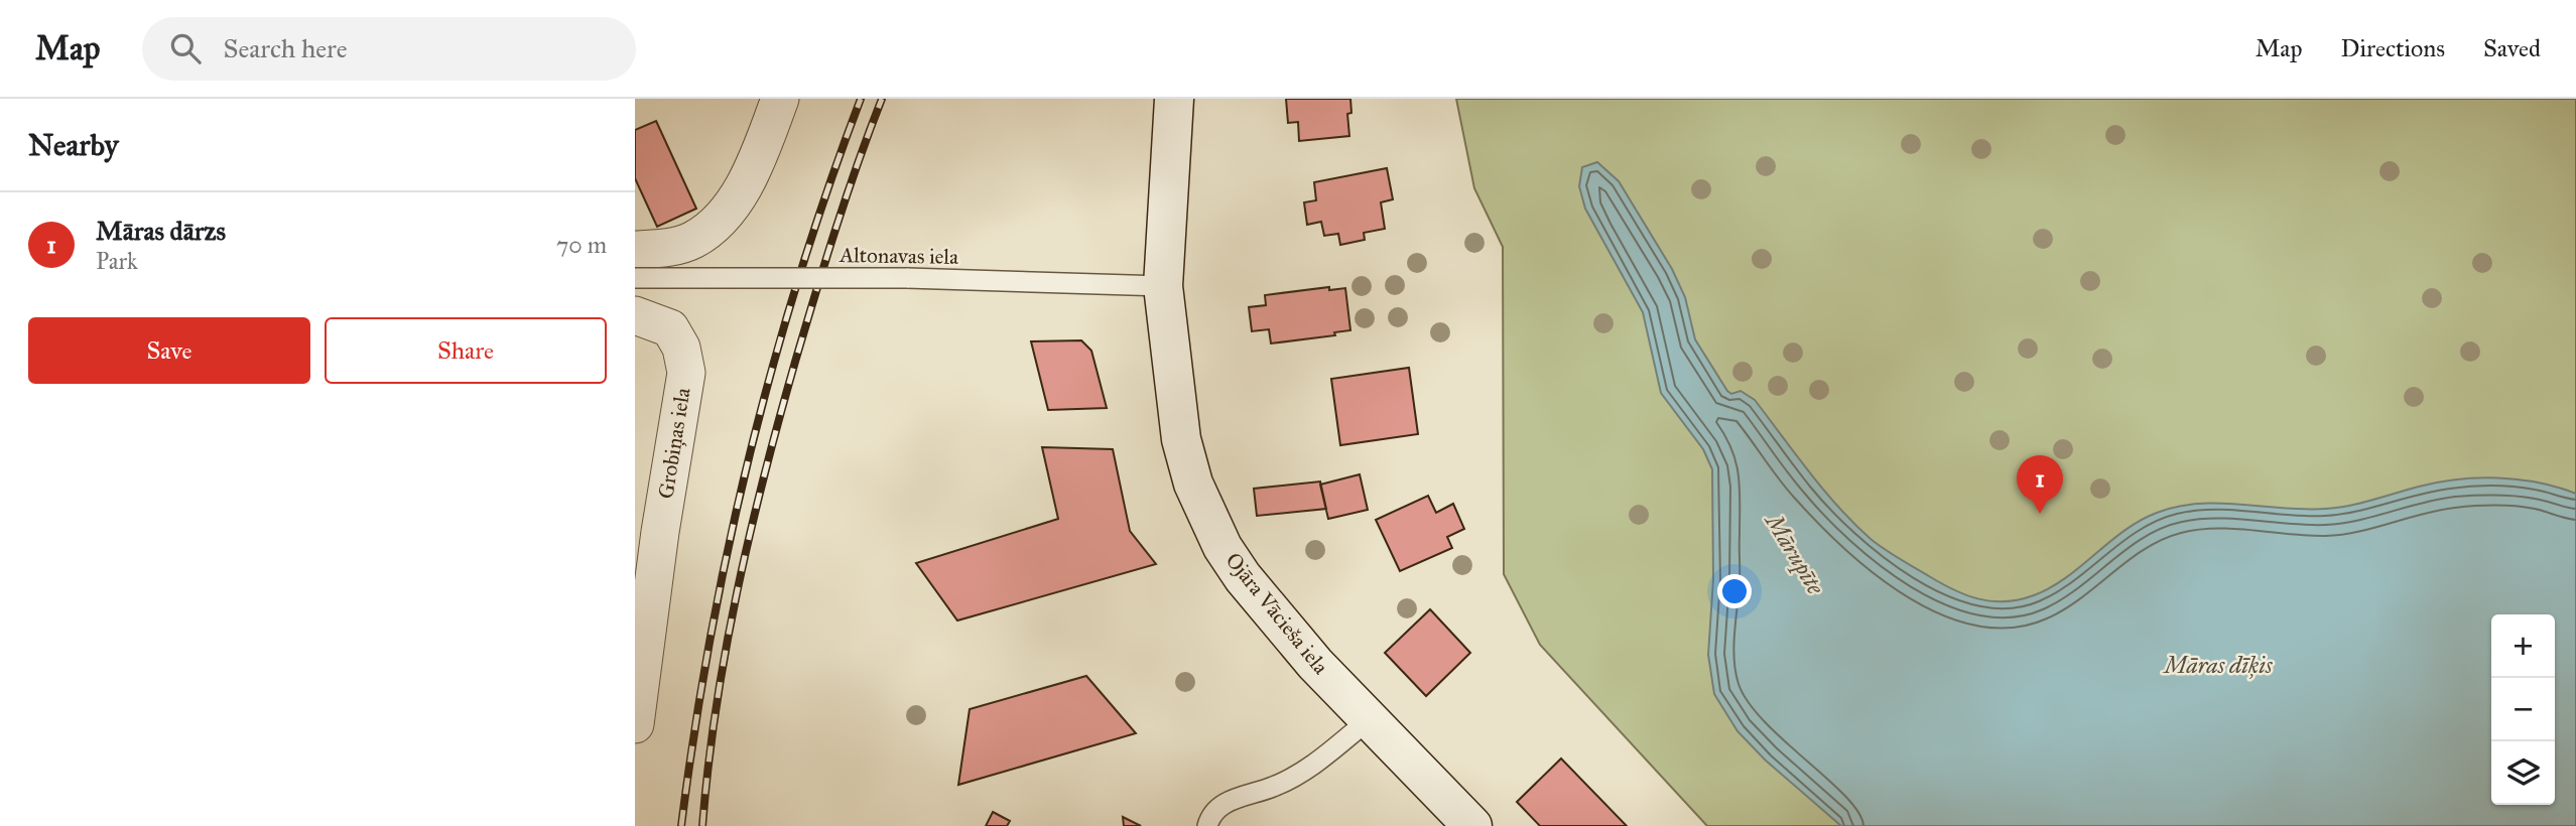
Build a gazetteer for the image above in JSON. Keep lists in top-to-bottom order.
{
  "streets": {
    "street": ["Grobiņas iela", "Ojāra Vācieša iela"],
    "lane": ["Altonavas iela"]
  },
  "crossings": [
    ["Altonavas iela", "Ojāra Vācieša iela"]
  ],
  "water": ["Mārupīte", "Māras dīķis"],
  "page": {
    "header": "Map",
    "search": "Search here",
    "nav": ["Map", "Directions", "Saved"],
    "heading": "Nearby",
    "list": [
      {
        "mark": "1",
        "name": "Māras dārzs",
        "note": "Park",
        "value": "70 m"
      }
    ],
    "buttons": ["Save", "Share"],
    "pins": "1",
    "map_buttons": ["+", "−"]
  }
}
